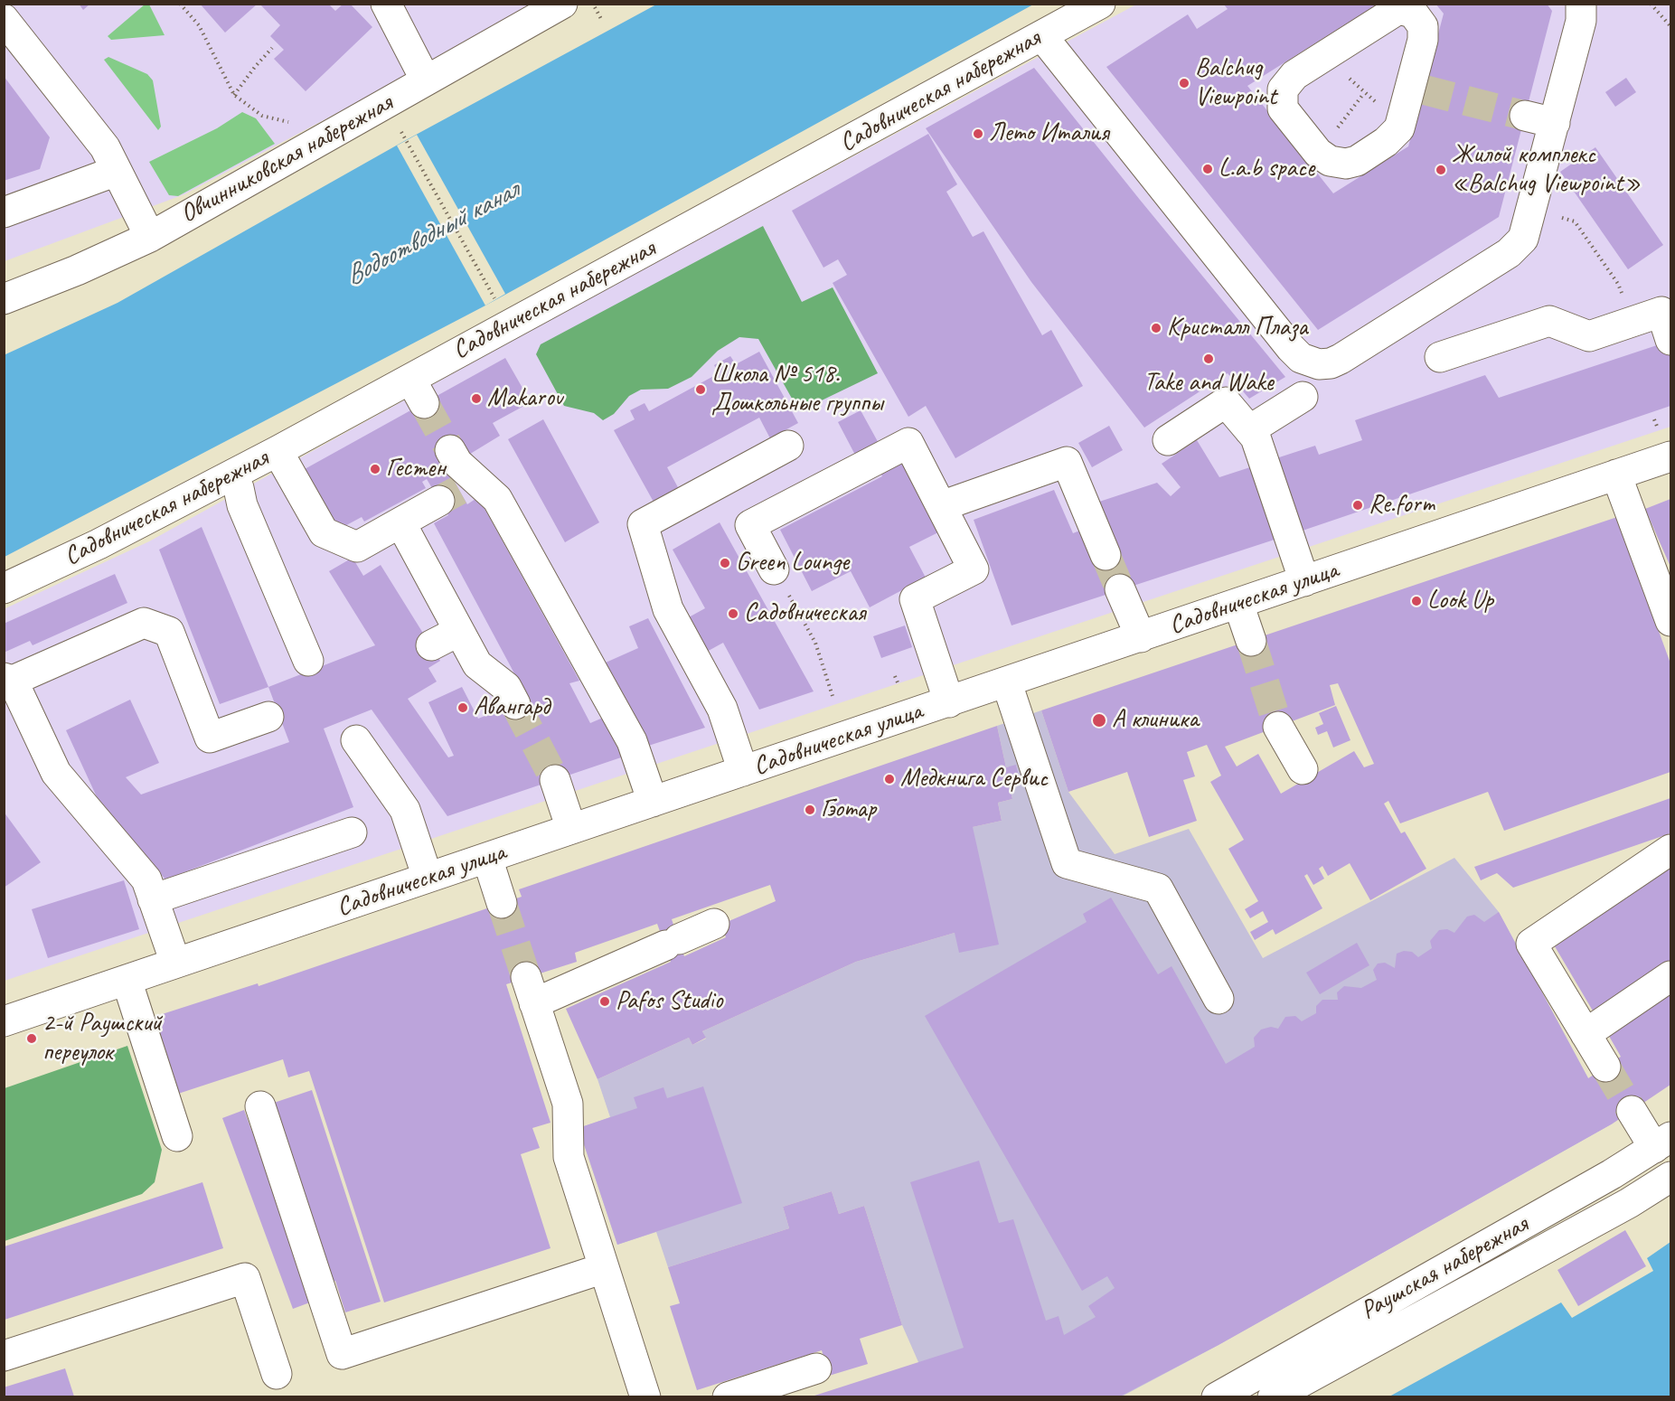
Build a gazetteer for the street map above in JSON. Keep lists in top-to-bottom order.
{
  "streets": {
    "street": [
      "Садовническая набережная",
      "Овчинниковская набережная",
      "Садовническая улица",
      "Раушская набережная"
    ]
  },
  "water": ["Водоотводный канал"],
  "places": [
    "Balchug Viewpoint",
    "Лето Италия",
    "L.a.b space",
    "Жилой комплекс «Balchug Viewpoint»",
    "Кристалл Плаза",
    "Take and Wake",
    "Школа № 518. Дошкольные группы",
    "Makarov",
    "Гестен",
    "Re.form",
    "Green Lounge",
    "Look Up",
    "Садовническая",
    "Авангард",
    "А клиника",
    "Медкнига Сервис",
    "Гэотар",
    "Pafos Studio",
    "2-й Раушский переулок"
  ]
}
